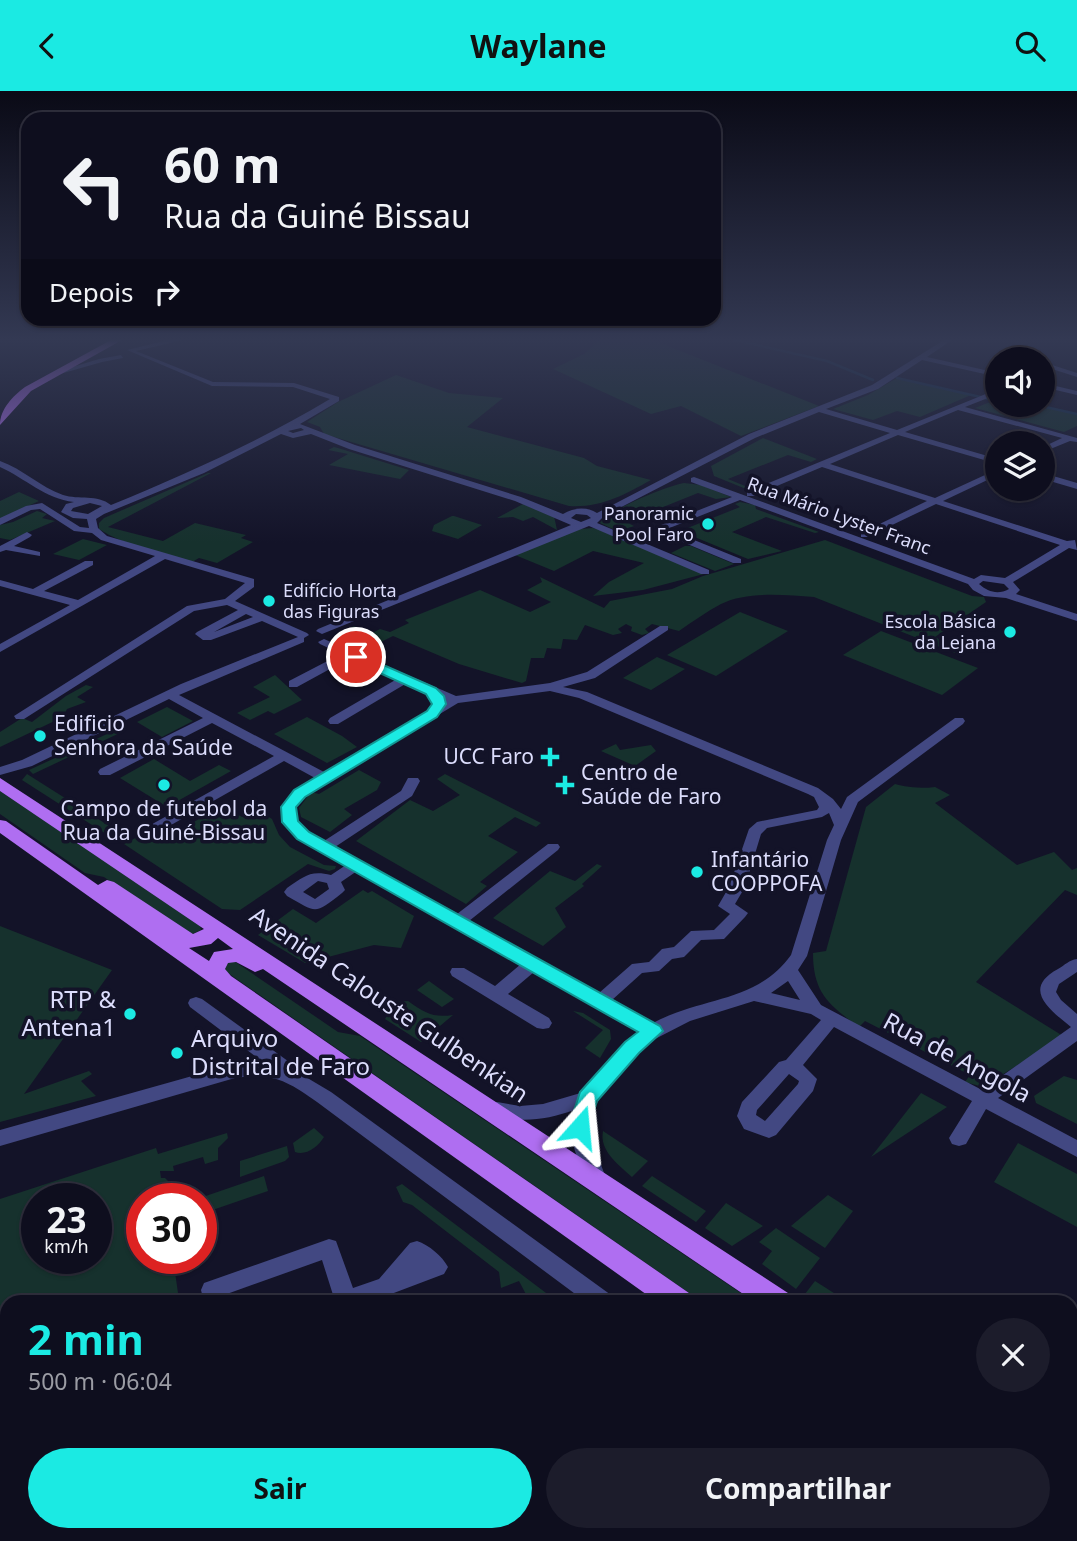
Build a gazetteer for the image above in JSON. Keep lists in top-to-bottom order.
{
  "streets": {
    "main road": ["Avenida Calouste Gulbenkian"],
    "street": ["Rua Mário Lyster Franc", "Rua de Angola"]
  },
  "places": {
    "other": [
      "Panoramic Pool Faro",
      "Edifício Horta das Figuras",
      "Escola Básica da Lejana",
      "Edificio Senhora da Saúde",
      "Campo de futebol da Rua da Guiné-Bissau",
      "Infantário COOPPOFA",
      "RTP & Antena1",
      "Arquivo Distrital de Faro"
    ],
    "health": ["UCC Faro", "Centro de Saúde de Faro"]
  },
  "page": {
    "header": "Waylane",
    "turn": ["60 m", "Rua da Guiné Bissau"],
    "then": "Depois",
    "speed": "23 km/h",
    "limit": "30",
    "heading": ["2 min", "500 m · 06:04"],
    "buttons": ["Sair", "Compartilhar"]
  }
}
